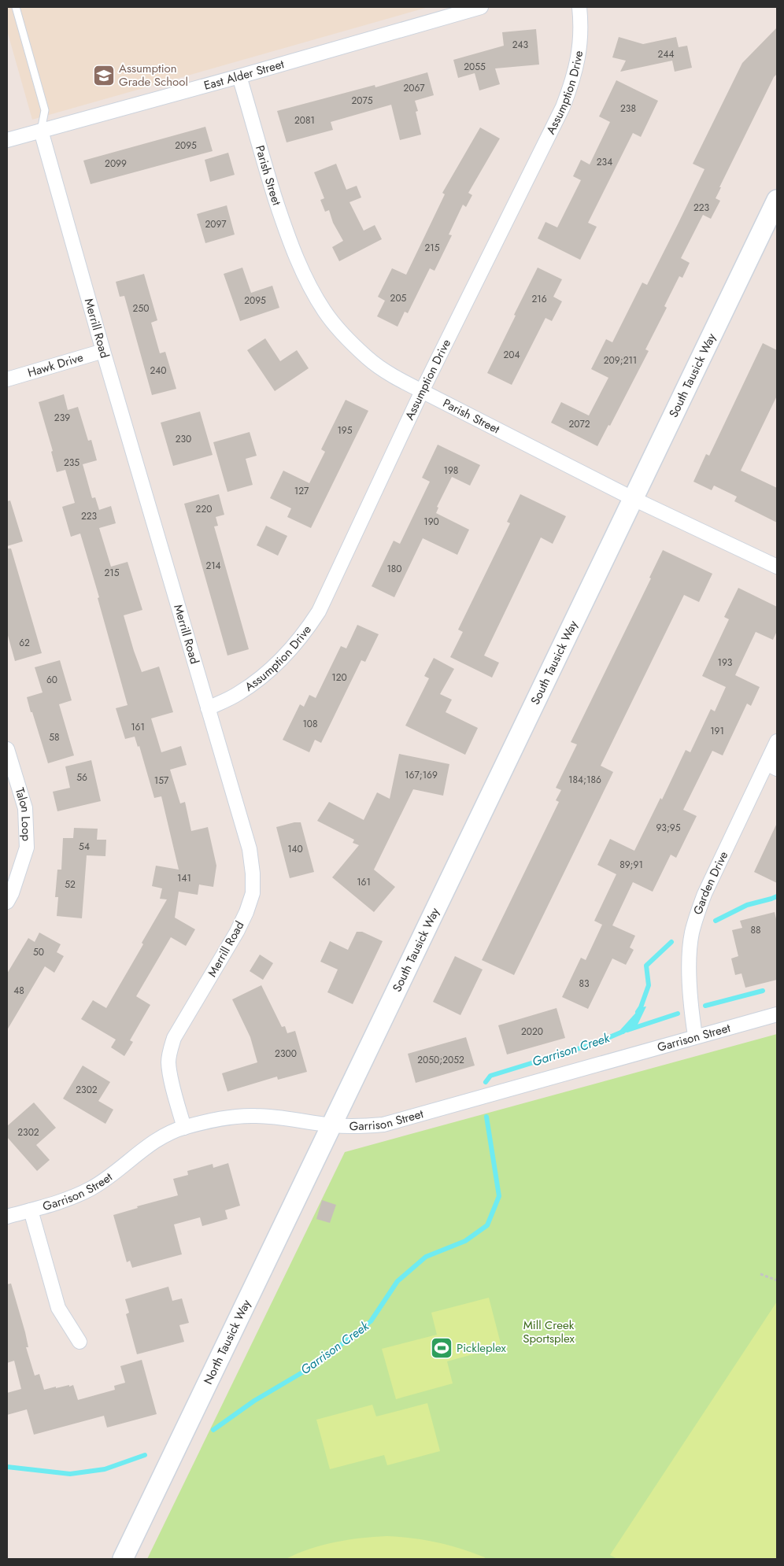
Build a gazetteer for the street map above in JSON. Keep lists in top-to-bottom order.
{
  "streets": {
    "main road": ["South Tausick Way", "North Tausick Way"],
    "street": [
      "East Alder Street",
      "Assumption Drive",
      "Parish Street",
      "Merrill Road",
      "Hawk Drive",
      "Talon Loop",
      "Garden Drive",
      "Garrison Street"
    ]
  },
  "crossings": [
    ["East Alder Street", "Parish Street"],
    ["East Alder Street", "Merrill Road"],
    ["Assumption Drive", "Parish Street"],
    ["Assumption Drive", "Merrill Road"],
    ["Parish Street", "South Tausick Way"],
    ["Merrill Road", "Hawk Drive"],
    ["Merrill Road", "Garrison Street"],
    ["South Tausick Way", "Garrison Street"],
    ["South Tausick Way", "North Tausick Way"],
    ["Garden Drive", "Garrison Street"],
    ["Garrison Street", "North Tausick Way"]
  ],
  "water": ["Garrison Creek"],
  "parks": ["Mill Creek Sportsplex"],
  "places": {
    "school or university": ["Assumption Grade School"],
    "sports": ["Pickleplex"]
  },
  "house_numbers": [
    "243",
    "244",
    "2055",
    "2067",
    "2075",
    "238",
    "2081",
    "2095",
    "234",
    "2099",
    "223",
    "2097",
    "215",
    "205",
    "216",
    "2095",
    "250",
    "204",
    "209;211",
    "240",
    "239",
    "2072",
    "195",
    "230",
    "235",
    "198",
    "127",
    "220",
    "223",
    "190",
    "214",
    "180",
    "215",
    "62",
    "193",
    "120",
    "60",
    "108",
    "161",
    "191",
    "58",
    "167;169",
    "56",
    "184;186",
    "157",
    "93;95",
    "54",
    "140",
    "89;91",
    "141",
    "161",
    "52",
    "88",
    "50",
    "83",
    "48",
    "2020",
    "2300",
    "2050;2052",
    "2302",
    "2302"
  ]
}
